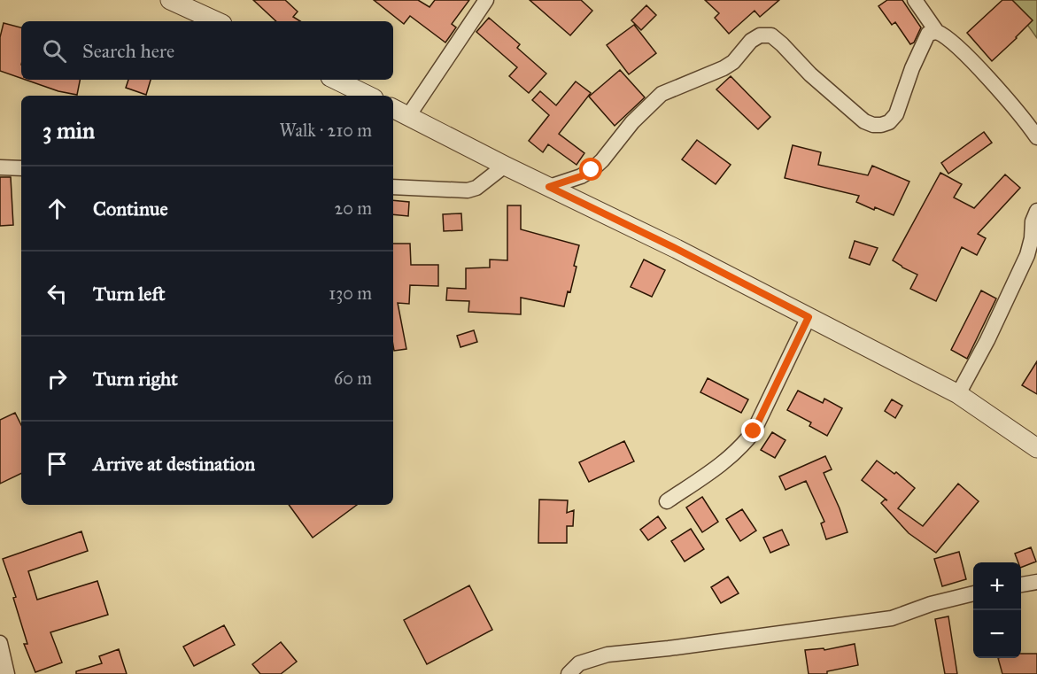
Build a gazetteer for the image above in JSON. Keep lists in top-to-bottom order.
{
  "page": {
    "search": "Search here",
    "heading": ["3 min", "Walk · 210 m"],
    "list": [
      ["Continue", "20 m"],
      ["Turn left", "130 m"],
      ["Turn right", "60 m"],
      "Arrive at destination"
    ],
    "map_buttons": ["+", "−"]
  }
}
